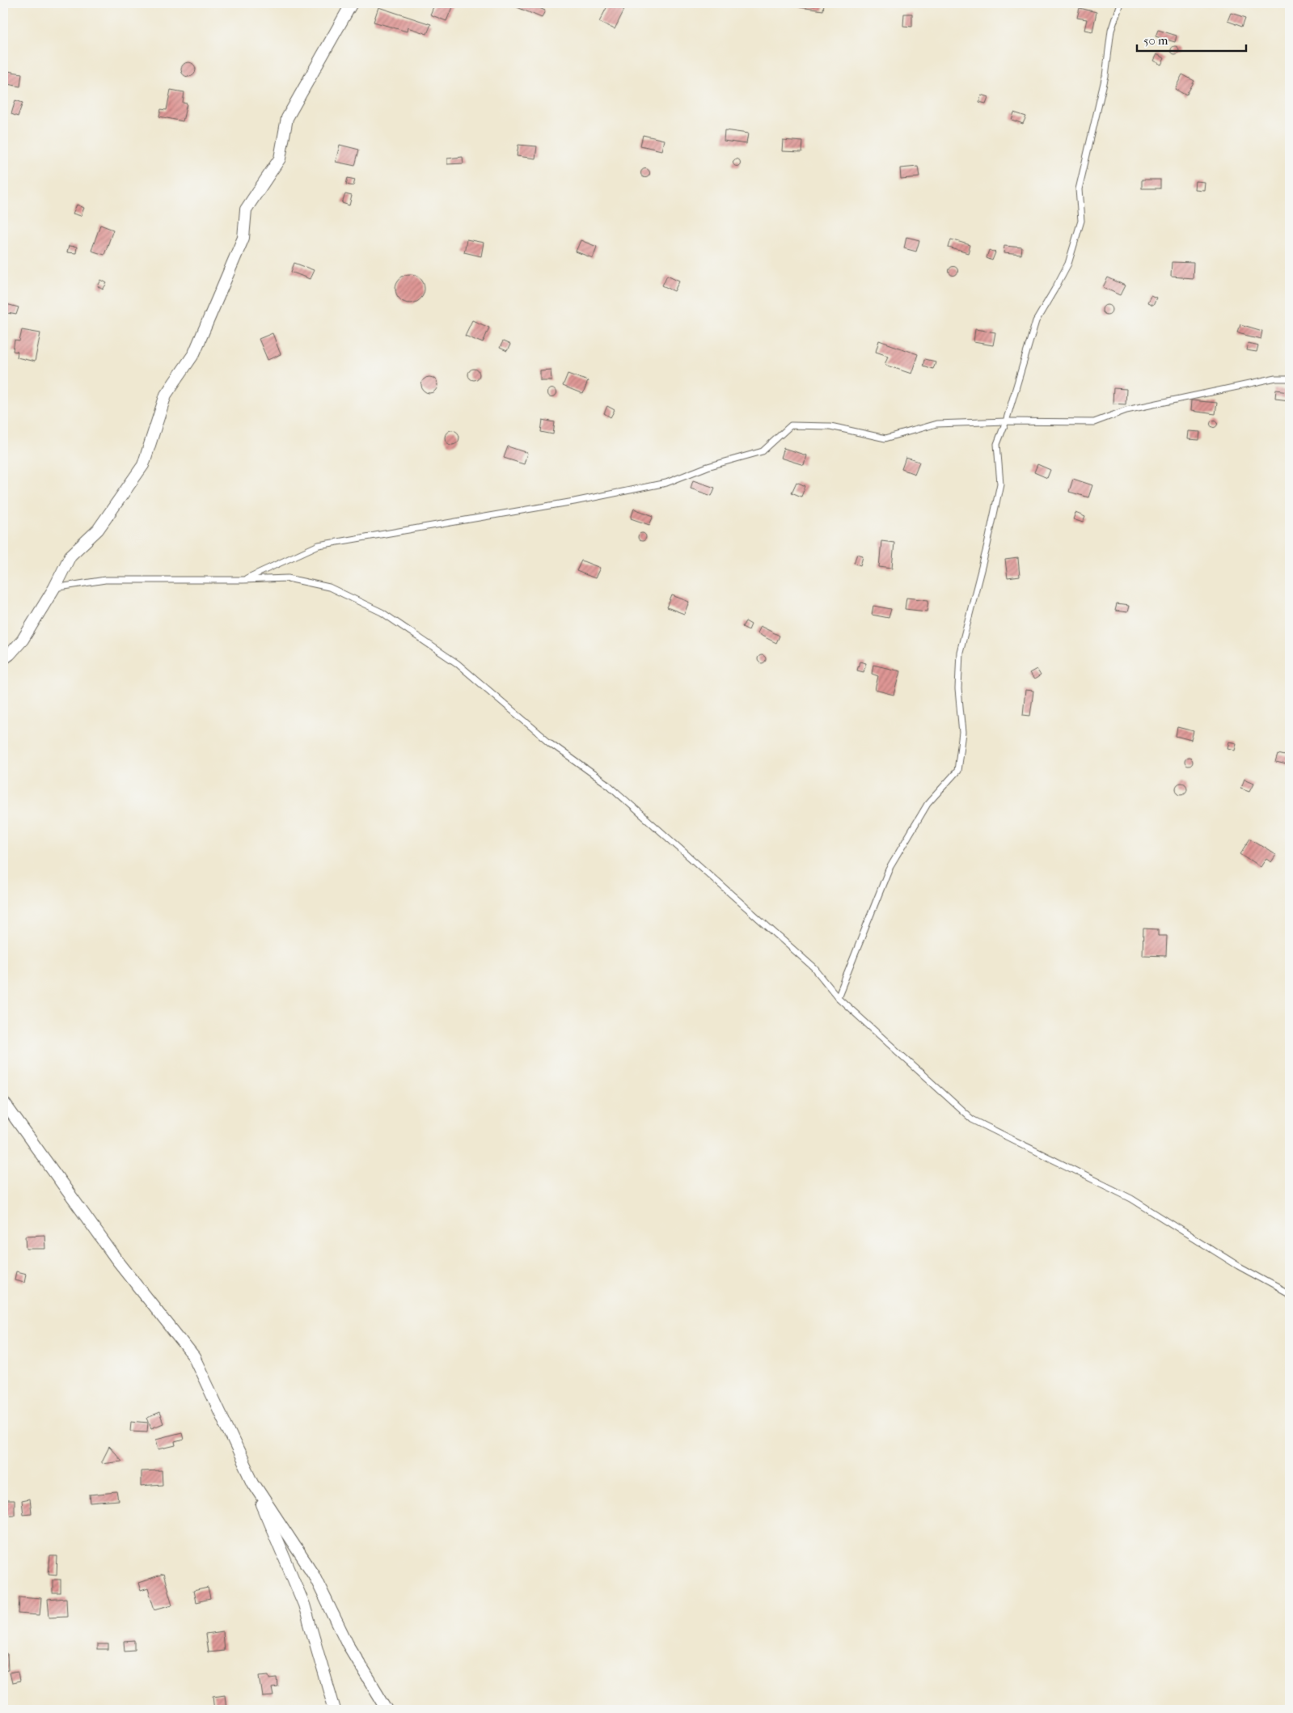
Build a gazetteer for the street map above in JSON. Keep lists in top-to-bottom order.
{
  "scale_bar": "50 m"
}
